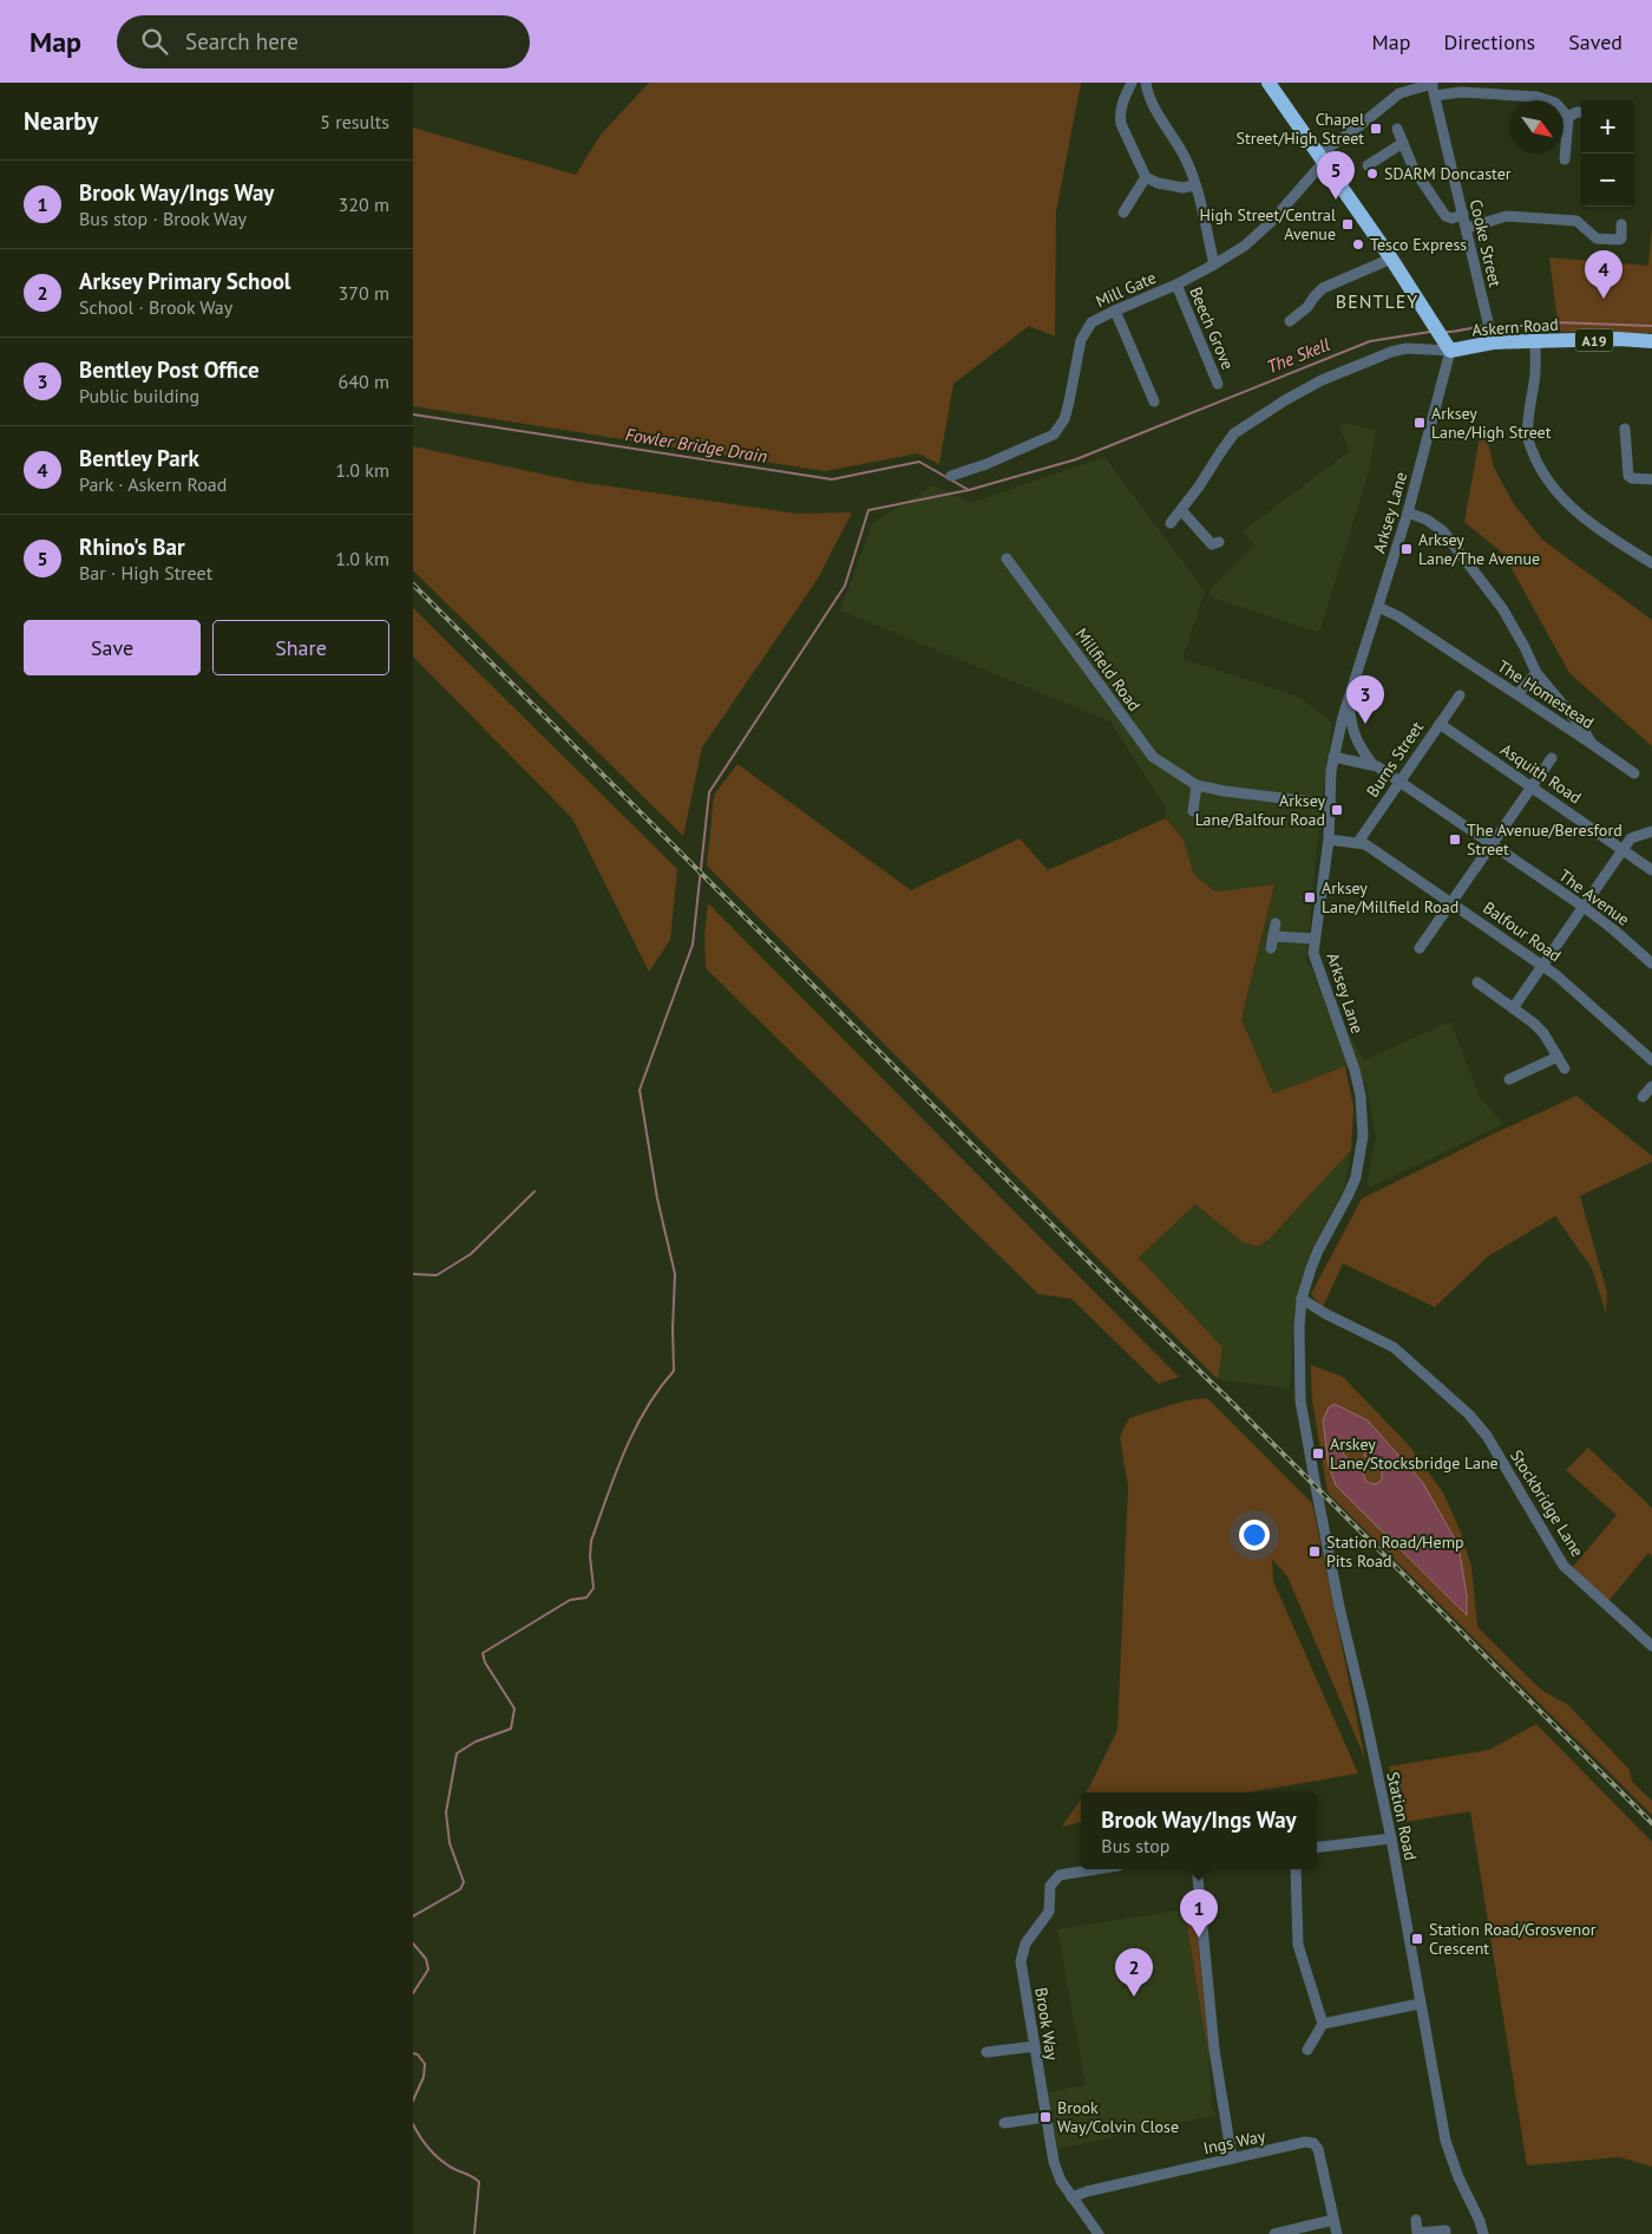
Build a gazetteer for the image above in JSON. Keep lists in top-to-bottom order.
{
  "streets": {
    "highway": ["Askern Road", "A19"],
    "street": [
      "Cooke Street",
      "Mill Gate",
      "Beech Grove",
      "Arksey Lane",
      "Millfield Road",
      "The Homestead",
      "Burns Street",
      "Asquith Road",
      "The Avenue",
      "Balfour Road",
      "Stockbridge Lane",
      "Station Road",
      "Brook Way",
      "Ings Way"
    ]
  },
  "crossings": [
    ["Cooke Street", "Mill Gate"],
    ["Cooke Street", "Askern Road"],
    ["Mill Gate", "Beech Grove"],
    ["Askern Road", "Arksey Lane"],
    ["Arksey Lane", "Millfield Road"],
    ["Arksey Lane", "The Homestead"],
    ["Arksey Lane", "The Avenue"],
    ["Arksey Lane", "Balfour Road"],
    ["Arksey Lane", "Stockbridge Lane"],
    ["Arksey Lane", "Station Road"],
    ["Burns Street", "Asquith Road"],
    ["Burns Street", "The Avenue"],
    ["Burns Street", "Balfour Road"],
    ["Brook Way", "Ings Way"]
  ],
  "districts": ["BENTLEY"],
  "water": ["The Skell", "Fowler Bridge Drain"],
  "places": {
    "transit": [
      "Chapel Street/High Street",
      "High Street/Central Avenue",
      "Arksey Lane/High Street",
      "Arksey Lane/The Avenue",
      "Arksey Lane/Balfour Road",
      "The Avenue/Beresford Street",
      "Arksey Lane/Millfield Road",
      "Arskey Lane/Stocksbridge Lane",
      "Station Road/Hemp Pits Road",
      "Station Road/Grosvenor Crescent",
      "Brook Way/Colvin Close"
    ],
    "other": ["SDARM Doncaster", "Tesco Express"]
  },
  "north": "bottom right",
  "page": {
    "header": "Map",
    "search": "Search here",
    "nav": ["Map", "Directions", "Saved"],
    "heading": ["Nearby", "5 results"],
    "map_buttons": ["+", "−"],
    "pins": [
      "5",
      "4",
      "3",
      "1",
      "2"
    ],
    "list": [
      {
        "mark": "1",
        "name": "Brook Way/Ings Way",
        "note": "Bus stop · Brook Way",
        "value": "320 m"
      },
      {
        "mark": "2",
        "name": "Arksey Primary School",
        "note": "School · Brook Way",
        "value": "370 m"
      },
      {
        "mark": "3",
        "name": "Bentley Post Office",
        "note": "Public building",
        "value": "640 m"
      },
      {
        "mark": "4",
        "name": "Bentley Park",
        "note": "Park · Askern Road",
        "value": "1.0 km"
      },
      {
        "mark": "5",
        "name": "Rhino's Bar",
        "note": "Bar · High Street",
        "value": "1.0 km"
      }
    ],
    "buttons": ["Save", "Share"],
    "popup": ["Brook Way/Ings Way", "Bus stop"]
  }
}
